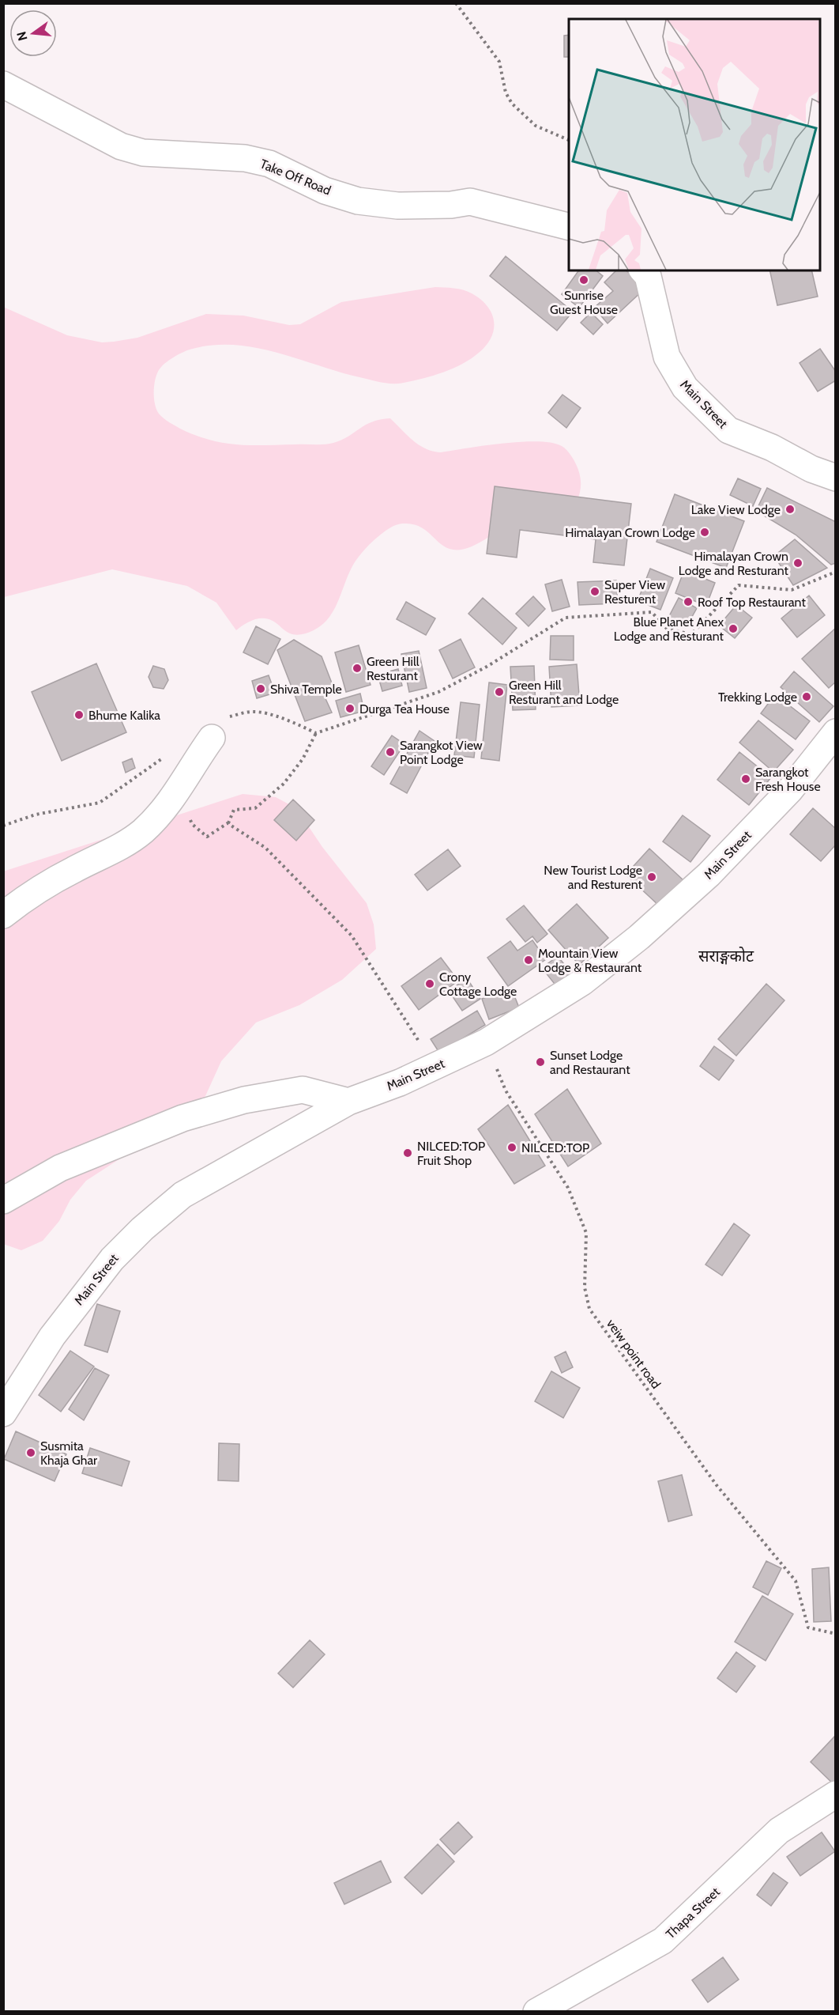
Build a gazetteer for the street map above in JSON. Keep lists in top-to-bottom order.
{
  "streets": {
    "street": ["Take Off Road", "Main Street", "Thapa Street"],
    "path": ["veiw point road"]
  },
  "crossings": [
    ["Main Street", "veiw point road"]
  ],
  "districts": ["सराङ्गकोट"],
  "places": [
    "Sunrise Guest House",
    "Lake View Lodge",
    "Himalayan Crown Lodge",
    "Himalayan Crown Lodge and Resturant",
    "Super View Resturent",
    "Roof Top Restaurant",
    "Blue Planet Anex Lodge and Resturant",
    "Green Hill Resturant",
    "Shiva Temple",
    "Green Hill Resturant and Lodge",
    "Trekking Lodge",
    "Durga Tea House",
    "Bhume Kalika",
    "Sarangkot View Point Lodge",
    "Sarangkot Fresh House",
    "New Tourist Lodge and Resturent",
    "Mountain View Lodge & Restaurant",
    "Crony Cottage Lodge",
    "Sunset Lodge and Restaurant",
    "NILCED:TOP",
    "NILCED:TOP Fruit Shop",
    "Susmita Khaja Ghar"
  ],
  "north": "left"
}
